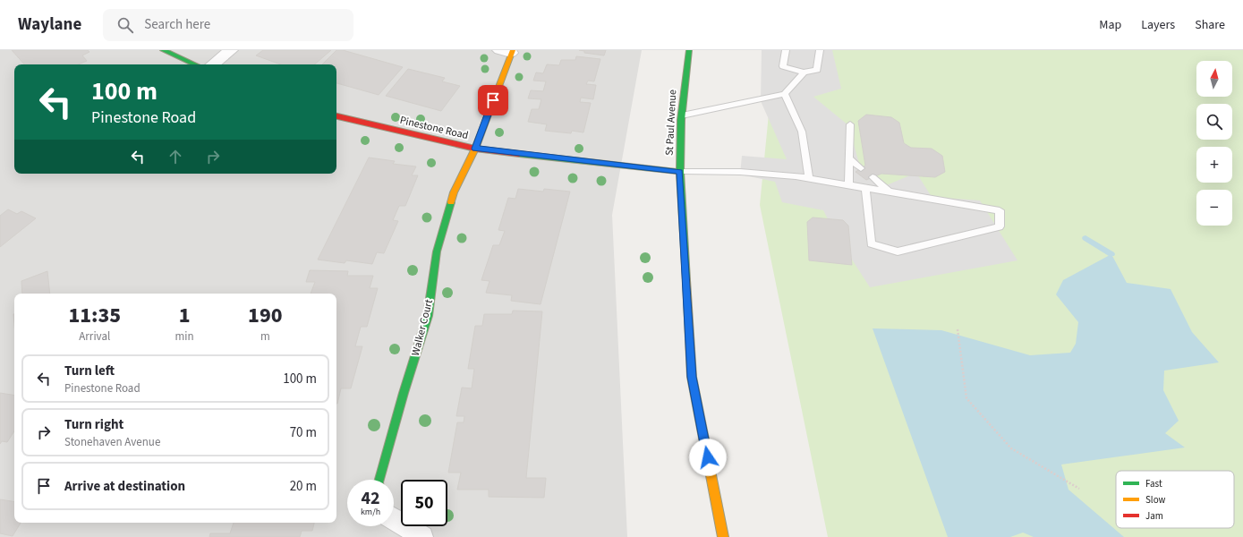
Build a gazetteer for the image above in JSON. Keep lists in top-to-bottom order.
{
  "streets": {
    "street": ["St Paul Avenue", "Pinestone Road", "Walker Court"]
  },
  "crossings": [
    ["St Paul Avenue", "Pinestone Road"],
    ["Pinestone Road", "Walker Court"]
  ],
  "legend": ["Fast", "Slow", "Jam"],
  "north": "top",
  "page": {
    "header": "Waylane",
    "search": "Search here",
    "nav": ["Map", "Layers", "Share"],
    "map_buttons": ["+", "−"],
    "turn": ["100 m", "Pinestone Road"],
    "eta": [
      "11:35",
      "Arrival",
      "1",
      "min",
      "190",
      "m"
    ],
    "list": [
      {
        "name": "Turn left",
        "note": "Pinestone Road",
        "value": "100 m"
      },
      {
        "name": "Turn right",
        "note": "Stonehaven Avenue",
        "value": "70 m"
      },
      {
        "name": "Arrive at destination",
        "value": "20 m"
      }
    ],
    "speed": "42 km/h",
    "limit": "50"
  }
}
